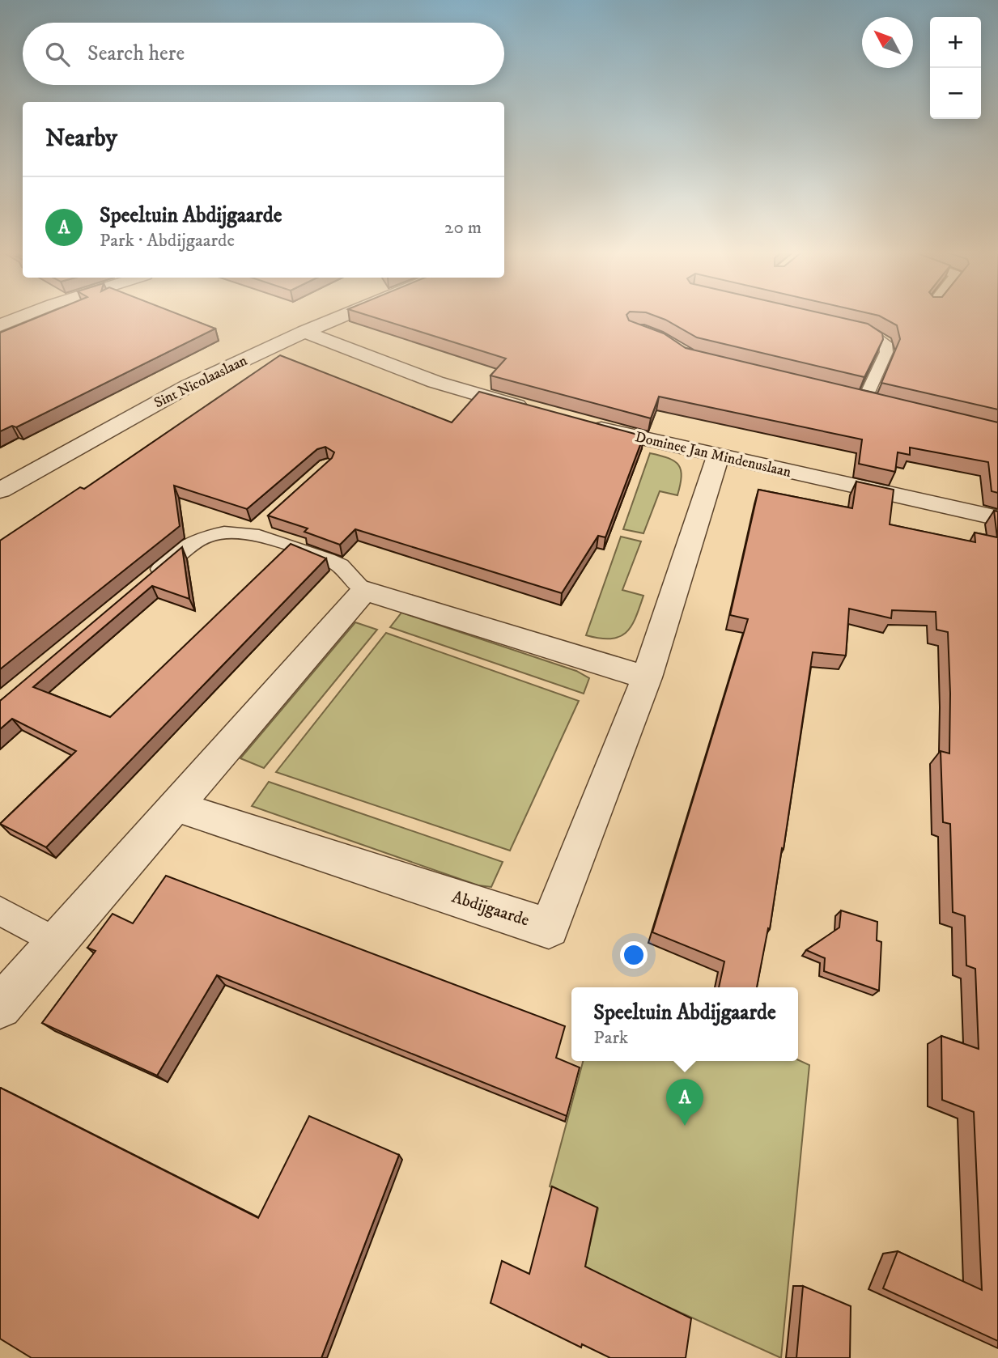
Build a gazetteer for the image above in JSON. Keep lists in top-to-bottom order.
{
  "streets": {
    "street": ["Sint Nicolaaslaan", "Dominee Jan Mindenuslaan", "Abdijgaarde"]
  },
  "crossings": [
    ["Dominee Jan Mindenuslaan", "Abdijgaarde"]
  ],
  "north": "top left",
  "page": {
    "map_buttons": ["+", "−"],
    "search": "Search here",
    "heading": "Nearby",
    "list": [
      {
        "mark": "A",
        "name": "Speeltuin Abdijgaarde",
        "note": "Park · Abdijgaarde",
        "value": "20 m"
      }
    ],
    "popup": ["Speeltuin Abdijgaarde", "Park"],
    "pins": "A"
  }
}
